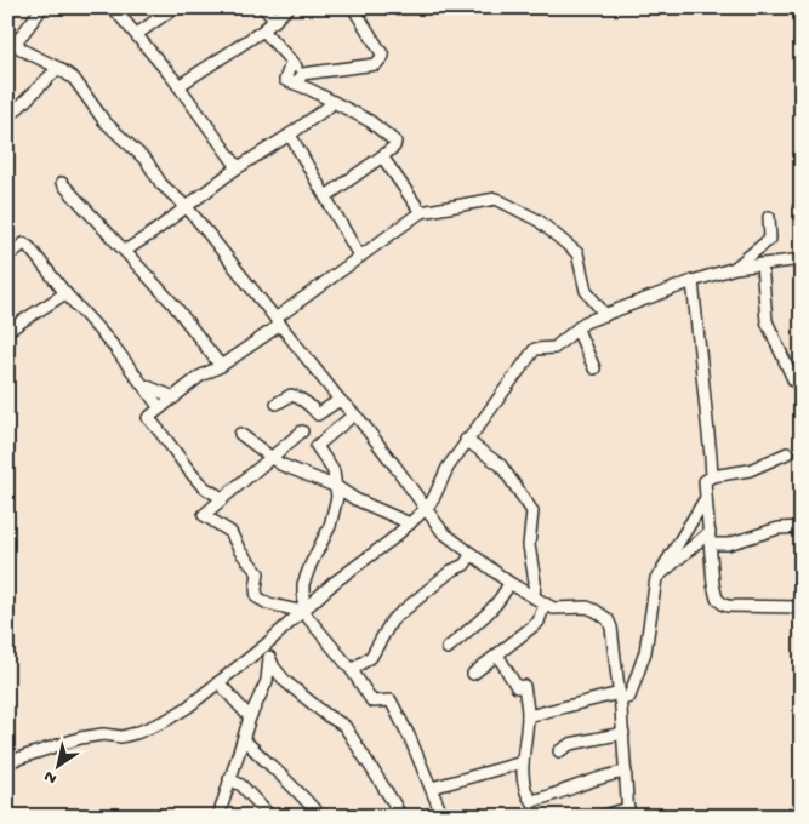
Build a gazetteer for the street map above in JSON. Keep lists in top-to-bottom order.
{
  "north": "bottom left"
}
